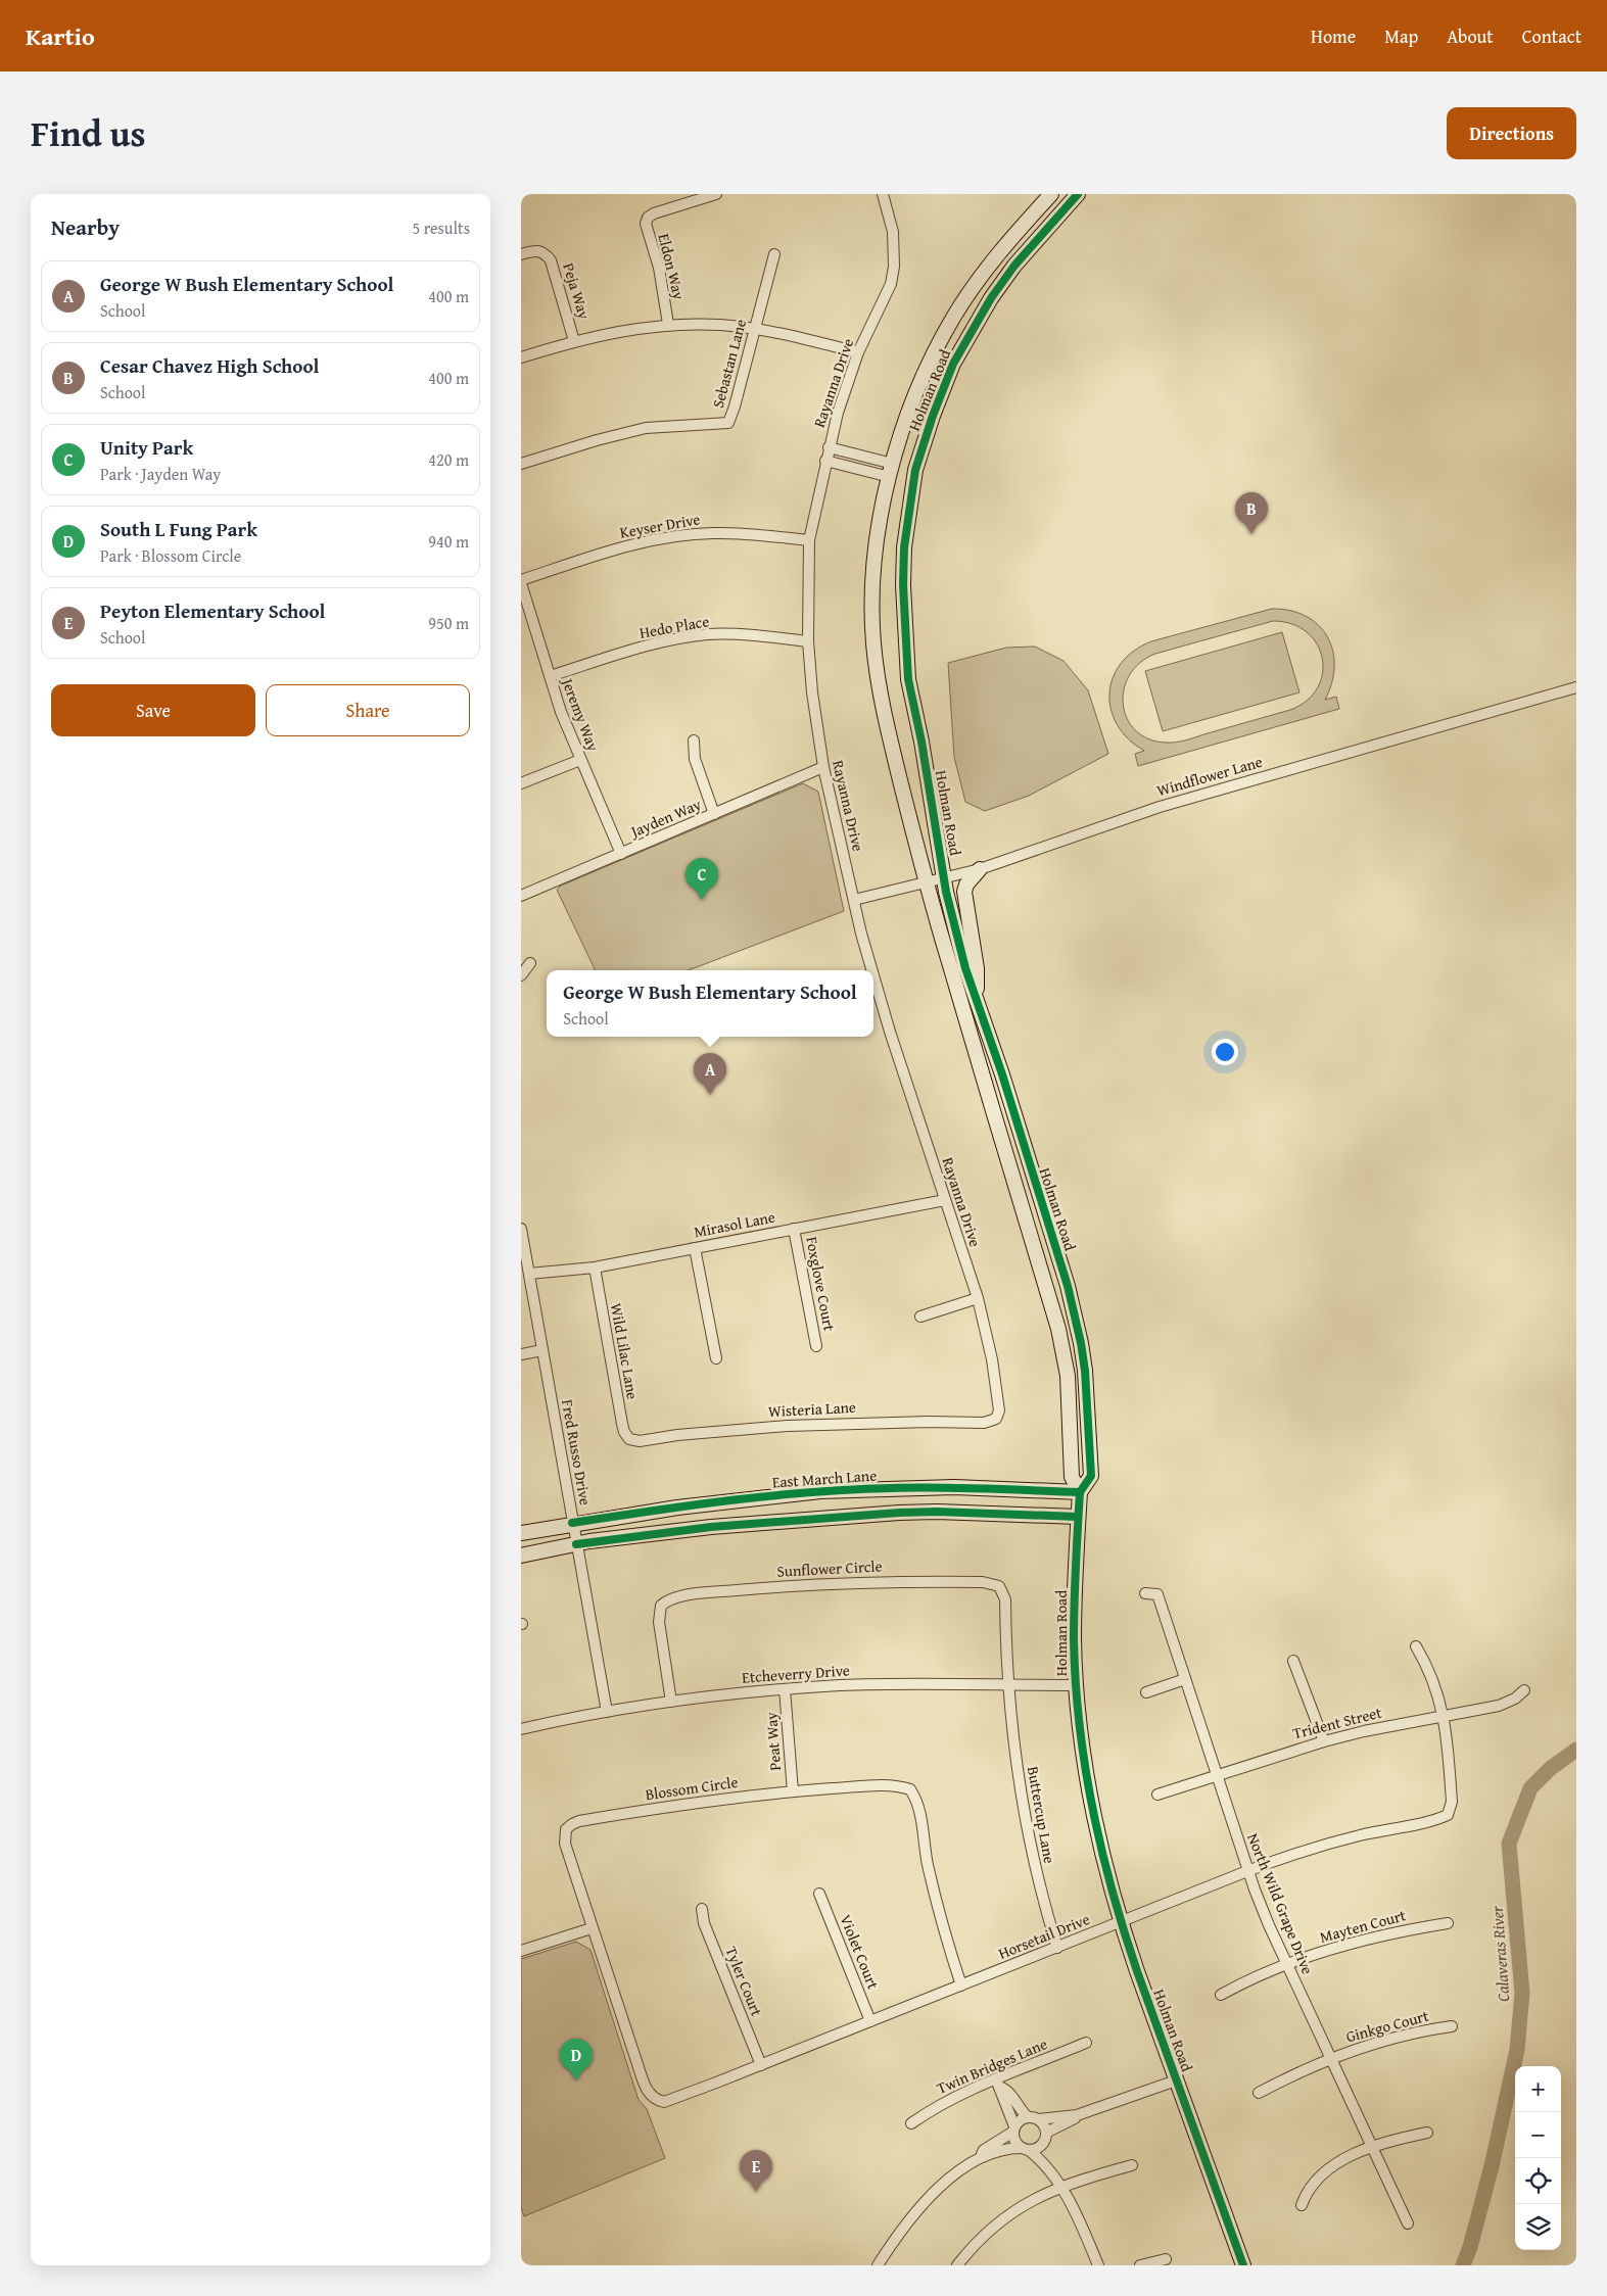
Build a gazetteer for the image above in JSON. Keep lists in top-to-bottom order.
{
  "streets": {
    "main road": ["Holman Road", "East March Lane"],
    "street": [
      "Eldon Way",
      "Peja Way",
      "Sebastan Lane",
      "Rayanna Drive",
      "Keyser Drive",
      "Hedo Place",
      "Jeremy Way",
      "Windflower Lane",
      "Jayden Way",
      "Mirasol Lane",
      "Foxglove Court",
      "Wild Lilac Lane",
      "Wisteria Lane",
      "Fred Russo Drive",
      "Sunflower Circle",
      "Etcheverry Drive",
      "Trident Street",
      "Peat Way",
      "Blossom Circle",
      "Buttercup Lane",
      "North Wild Grape Drive",
      "Mayten Court",
      "Horsetail Drive",
      "Violet Court",
      "Tyler Court",
      "Ginkgo Court",
      "Twin Bridges Lane"
    ]
  },
  "crossings": [
    ["Rayanna Drive", "Keyser Drive"],
    ["Rayanna Drive", "Hedo Place"],
    ["Rayanna Drive", "Windflower Lane"],
    ["Rayanna Drive", "Jayden Way"],
    ["Rayanna Drive", "Mirasol Lane"],
    ["Rayanna Drive", "Wisteria Lane"],
    ["Holman Road", "Windflower Lane"],
    ["Holman Road", "East March Lane"],
    ["Holman Road", "Etcheverry Drive"],
    ["Holman Road", "Horsetail Drive"],
    ["Keyser Drive", "Jeremy Way"],
    ["Hedo Place", "Jeremy Way"],
    ["Jeremy Way", "Jayden Way"],
    ["Mirasol Lane", "Foxglove Court"],
    ["Mirasol Lane", "Wild Lilac Lane"],
    ["Mirasol Lane", "Fred Russo Drive"],
    ["Wild Lilac Lane", "Wisteria Lane"],
    ["Fred Russo Drive", "East March Lane"],
    ["Fred Russo Drive", "Etcheverry Drive"],
    ["Sunflower Circle", "Etcheverry Drive"],
    ["Sunflower Circle", "Buttercup Lane"],
    ["Etcheverry Drive", "Peat Way"],
    ["Etcheverry Drive", "Buttercup Lane"],
    ["Trident Street", "North Wild Grape Drive"],
    ["Trident Street", "Horsetail Drive"],
    ["Peat Way", "Blossom Circle"],
    ["Blossom Circle", "Horsetail Drive"],
    ["Buttercup Lane", "Horsetail Drive"],
    ["North Wild Grape Drive", "Mayten Court"],
    ["North Wild Grape Drive", "Horsetail Drive"],
    ["North Wild Grape Drive", "Ginkgo Court"],
    ["Horsetail Drive", "Violet Court"],
    ["Horsetail Drive", "Tyler Court"]
  ],
  "water": ["Calaveras River"],
  "page": {
    "header": "Kartio",
    "nav": [
      "Home",
      "Map",
      "About",
      "Contact"
    ],
    "title": "Find us",
    "buttons": [
      "Directions",
      ["Save", "Share"]
    ],
    "heading": ["Nearby", "5 results"],
    "list": [
      {
        "mark": "A",
        "name": "George W Bush Elementary School",
        "note": "School",
        "value": "400 m"
      },
      {
        "mark": "B",
        "name": "Cesar Chavez High School",
        "note": "School",
        "value": "400 m"
      },
      {
        "mark": "C",
        "name": "Unity Park",
        "note": "Park · Jayden Way",
        "value": "420 m"
      },
      {
        "mark": "D",
        "name": "South L Fung Park",
        "note": "Park · Blossom Circle",
        "value": "940 m"
      },
      {
        "mark": "E",
        "name": "Peyton Elementary School",
        "note": "School",
        "value": "950 m"
      }
    ],
    "pins": [
      "B",
      "C",
      "A",
      "D",
      "E"
    ],
    "popup": ["George W Bush Elementary School", "School"],
    "map_buttons": ["+", "−"]
  }
}
